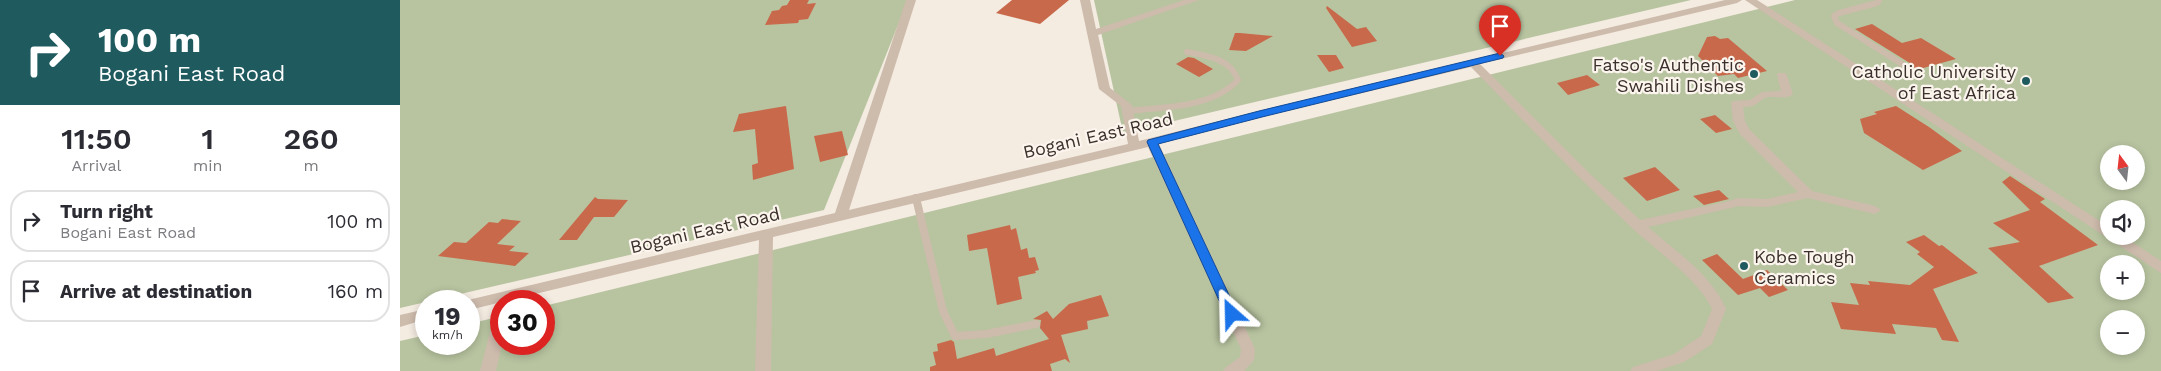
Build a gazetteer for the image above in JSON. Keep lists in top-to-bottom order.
{
  "streets": {
    "street": ["Bogani East Road"]
  },
  "places": ["Fatso's Authentic Swahili Dishes", "Catholic University of East Africa", "Kobe Tough Ceramics"],
  "north": "top",
  "page": {
    "turn": ["100 m", "Bogani East Road"],
    "eta": [
      "11:50",
      "Arrival",
      "1",
      "min",
      "260",
      "m"
    ],
    "map_buttons": ["+", "−"],
    "list": [
      {
        "name": "Turn right",
        "note": "Bogani East Road",
        "value": "100 m"
      },
      {
        "name": "Arrive at destination",
        "value": "160 m"
      }
    ],
    "speed": "19 km/h",
    "limit": "30"
  }
}
